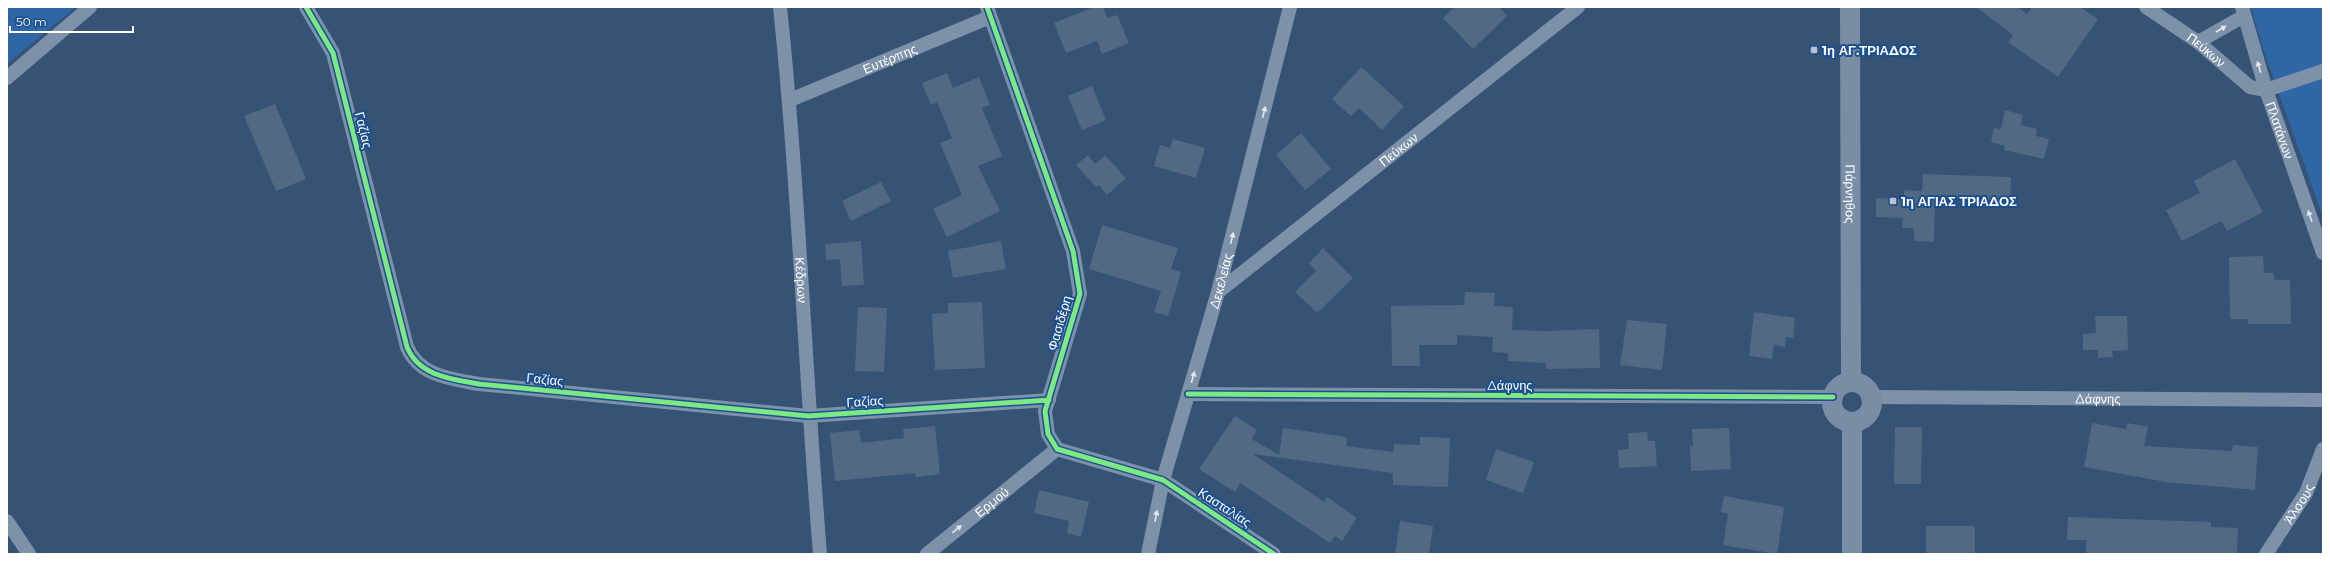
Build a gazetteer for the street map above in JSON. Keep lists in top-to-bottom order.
{
  "streets": {
    "street": [
      "Πεύκων",
      "Ευτέρπης",
      "Γαζίας",
      "Πλατάνων",
      "Πάρνηθος",
      "Κέδρων",
      "Δεκελείας",
      "Φασιδέρη",
      "Δάφνης",
      "Ερμού",
      "Άλσους",
      "Κασταλίας"
    ]
  },
  "crossings": [
    ["Πεύκων", "Πλατάνων"],
    ["Πεύκων", "Δεκελείας"],
    ["Ευτέρπης", "Κέδρων"],
    ["Ευτέρπης", "Φασιδέρη"],
    ["Γαζίας", "Κέδρων"],
    ["Γαζίας", "Φασιδέρη"],
    ["Πάρνηθος", "Δάφνης"],
    ["Δεκελείας", "Δάφνης"],
    ["Δεκελείας", "Κασταλίας"],
    ["Φασιδέρη", "Ερμού"]
  ],
  "one_way": ["Πλατάνων", "Δεκελείας", "Ερμού"],
  "places": {
    "transit": ["1η ΑΓ.ΤΡΙΑΔΟΣ", "1η ΑΓΙΑΣ ΤΡΙΑΔΟΣ"]
  },
  "scale_bar": "50 m"
}
